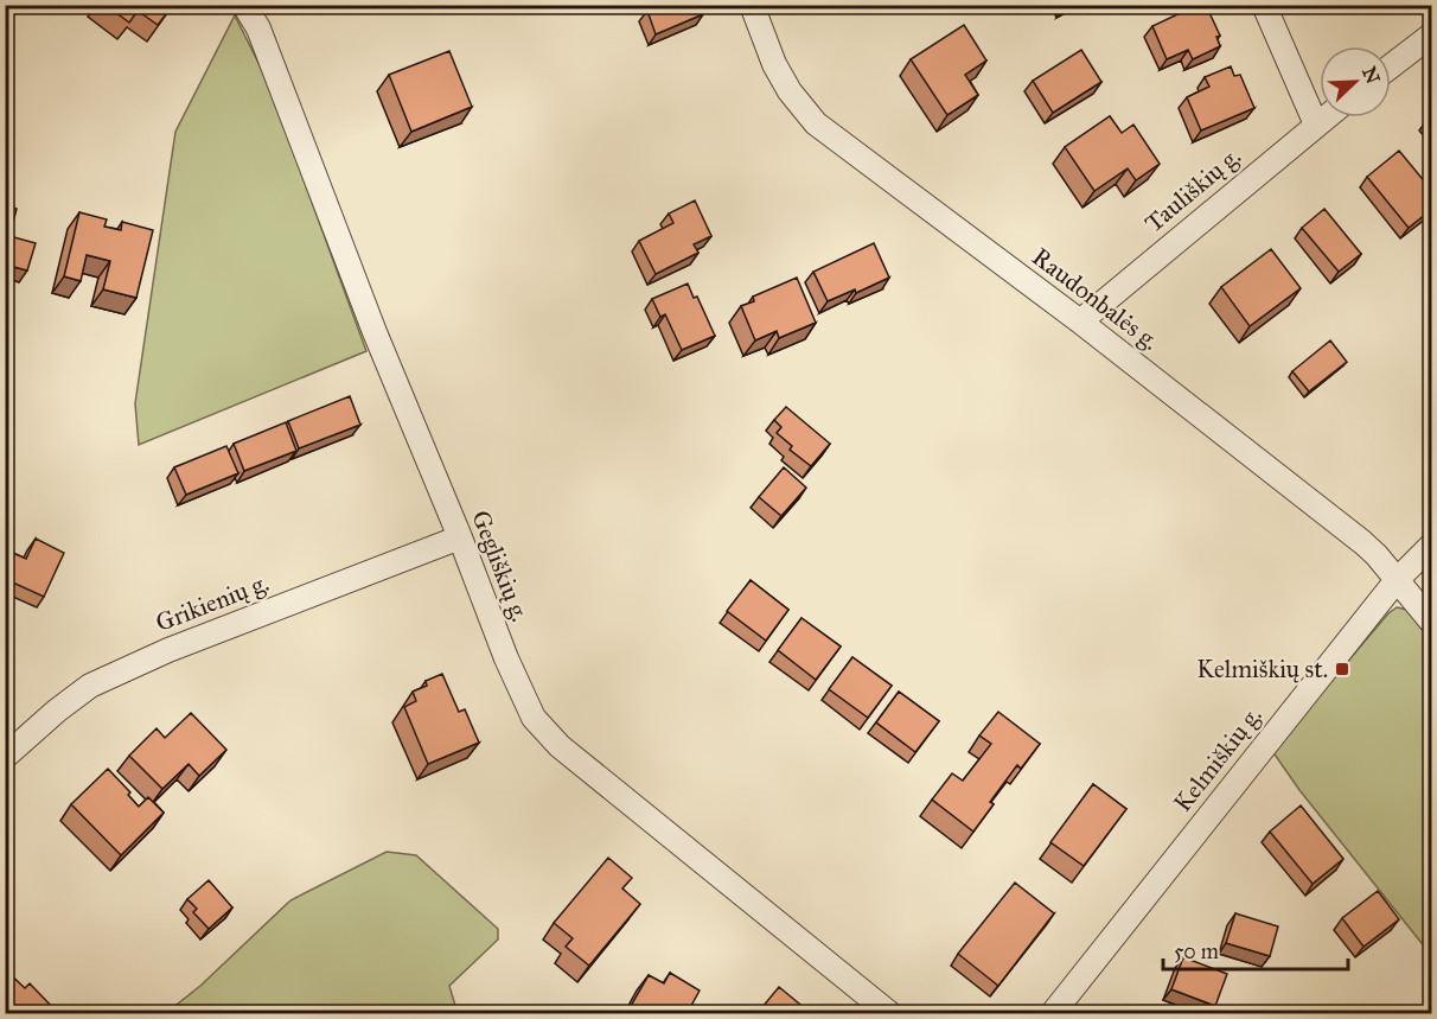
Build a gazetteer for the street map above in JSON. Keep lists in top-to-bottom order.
{
  "streets": {
    "street": [
      "Tauliškių g.",
      "Raudonbalės g.",
      "Gegliškių g.",
      "Grikienių g.",
      "Kelmiškių g."
    ]
  },
  "crossings": [
    ["Tauliškių g.", "Raudonbalės g."],
    ["Raudonbalės g.", "Kelmiškių g."],
    ["Gegliškių g.", "Grikienių g."]
  ],
  "places": {
    "transit": ["Kelmiškių st."]
  },
  "scale_bar": "50 m",
  "north": "top right"
}
